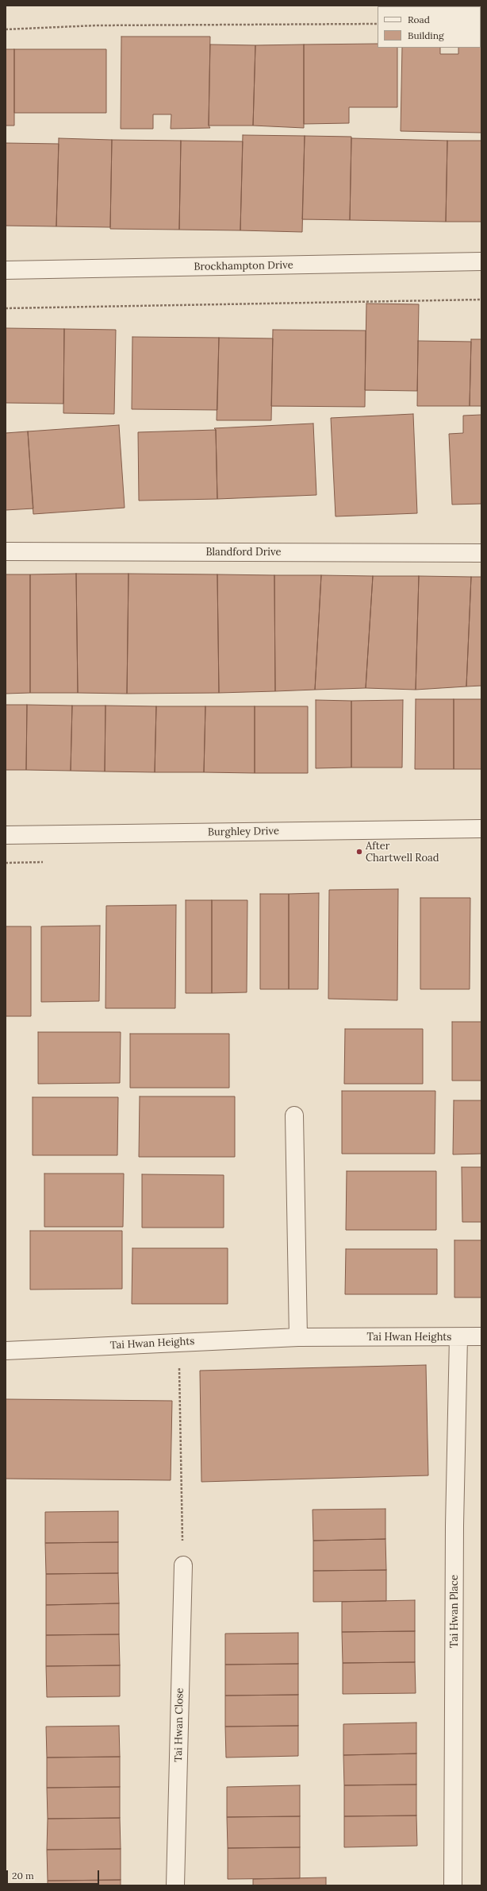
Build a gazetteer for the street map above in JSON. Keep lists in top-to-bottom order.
{
  "streets": {
    "street": [
      "Brockhampton Drive",
      "Blandford Drive",
      "Burghley Drive",
      "Tai Hwan Heights",
      "Tai Hwan Place",
      "Tai Hwan Close"
    ]
  },
  "crossings": [
    ["Tai Hwan Heights", "Tai Hwan Place"]
  ],
  "places": ["After Chartwell Road"],
  "legend": ["Road", "Building"],
  "scale_bar": "20 m"
}
